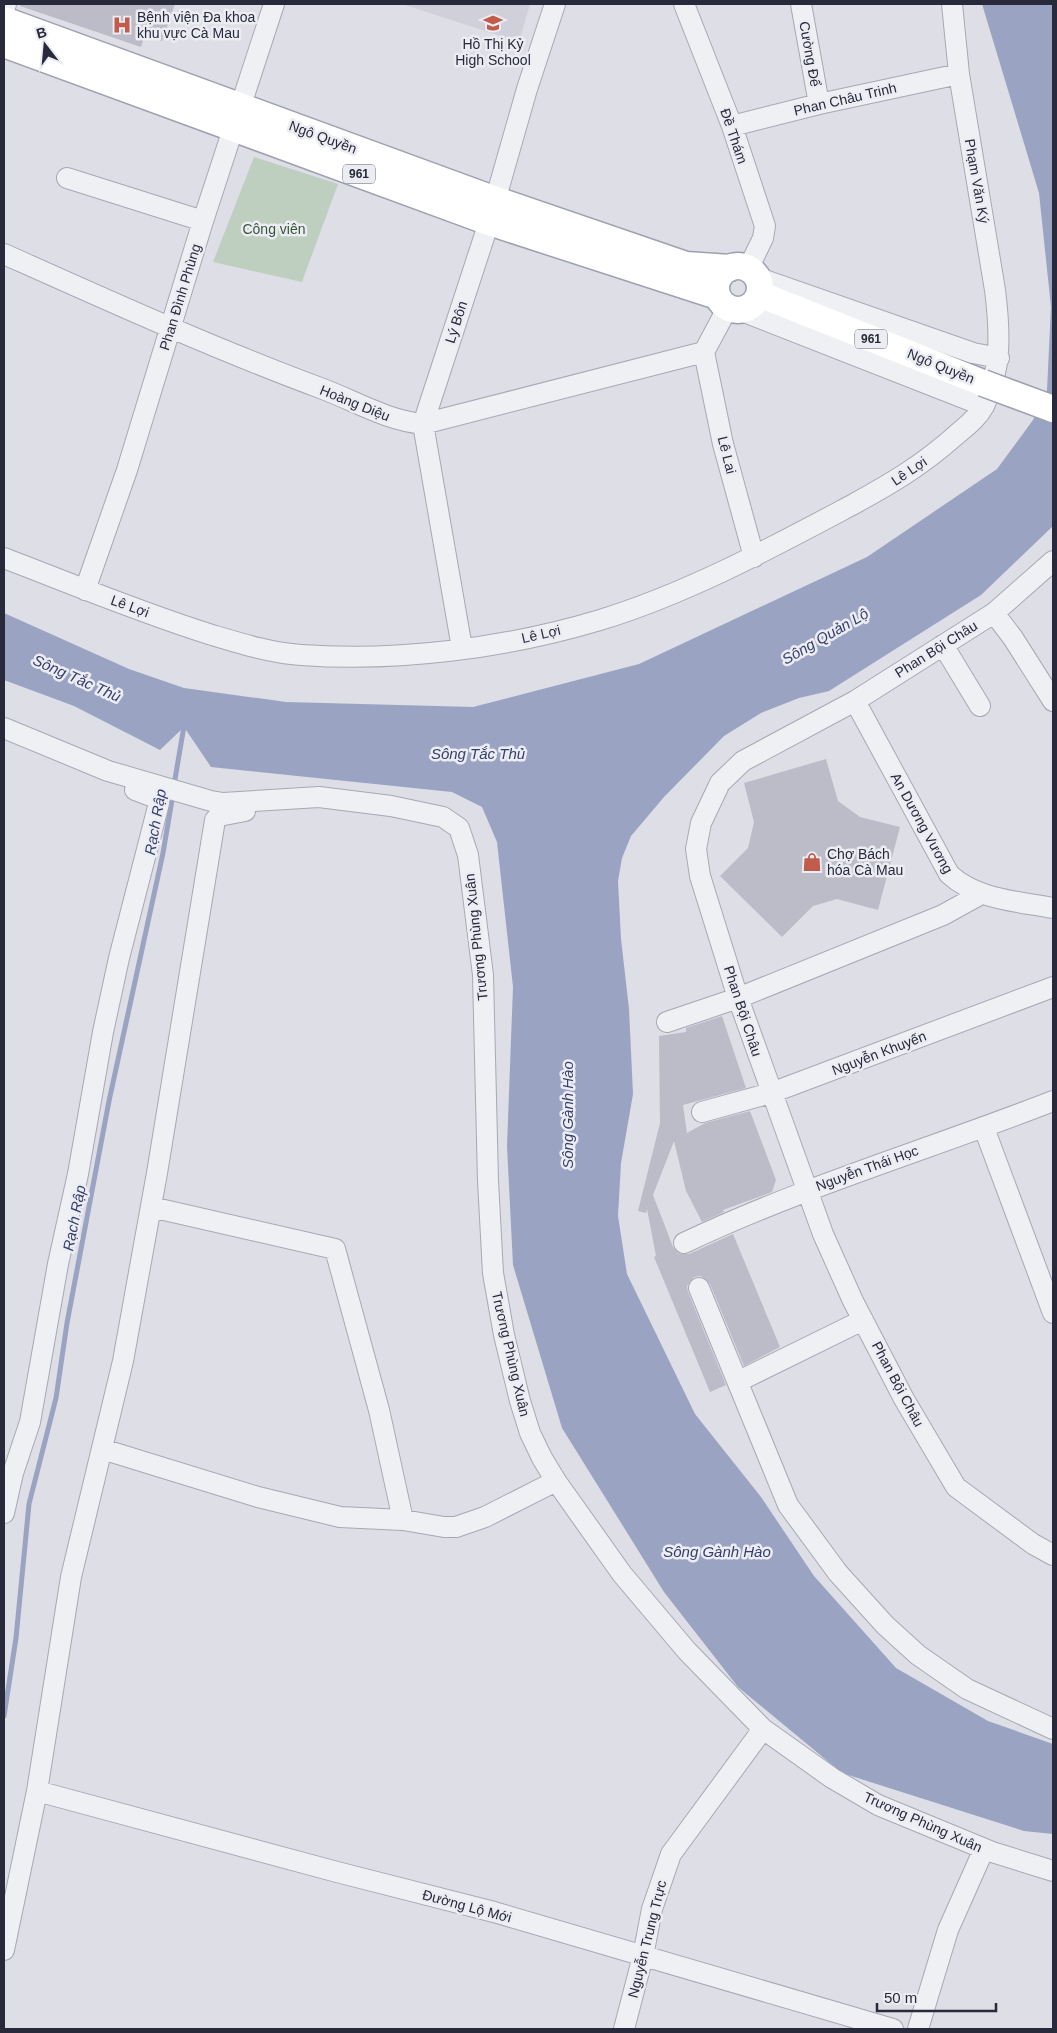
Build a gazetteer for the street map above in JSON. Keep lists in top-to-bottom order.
{
  "streets": {
    "main road": ["Ngô Quyền", "961"],
    "street": [
      "Cường Để",
      "Phan Châu Trinh",
      "Đề Thám",
      "Phạm Văn Ký",
      "Phan Đình Phùng",
      "Lý Bôn",
      "Hoàng Diệu",
      "Lê Lai",
      "Lê Lợi",
      "Phan Bội Châu",
      "An Dương Vương",
      "Trương Phùng Xuân",
      "Nguyễn Khuyến",
      "Nguyễn Thái Học",
      "Đường Lộ Mới",
      "Nguyễn Trung Trực"
    ]
  },
  "crossings": [
    ["Cường Để", "Phan Châu Trinh"],
    ["Phan Châu Trinh", "Đề Thám"],
    ["Phan Châu Trinh", "Phạm Văn Ký"],
    ["Đề Thám", "Ngô Quyền"],
    ["Ngô Quyền", "Phan Đình Phùng"],
    ["Ngô Quyền", "Lý Bôn"],
    ["Ngô Quyền", "Lê Lợi"],
    ["Phạm Văn Ký", "Lê Lợi"],
    ["Phan Đình Phùng", "Hoàng Diệu"],
    ["Phan Đình Phùng", "Lê Lợi"],
    ["Lý Bôn", "Hoàng Diệu"],
    ["Lý Bôn", "Lê Lợi"],
    ["Hoàng Diệu", "Lê Lai"],
    ["Lê Lai", "Lê Lợi"],
    ["Phan Bội Châu", "An Dương Vương"],
    ["Phan Bội Châu", "Nguyễn Khuyến"],
    ["Phan Bội Châu", "Nguyễn Thái Học"],
    ["Trương Phùng Xuân", "Nguyễn Trung Trực"],
    ["Đường Lộ Mới", "Nguyễn Trung Trực"]
  ],
  "water": [
    "Sông Quản Lộ",
    "Sông Tắc Thủ",
    "Rạch Rập",
    "Sông Gành Hào"
  ],
  "parks": ["Công viên"],
  "places": {
    "school or university": ["Hồ Thị Kỷ High School"],
    "hospital": ["Bệnh viện Đa khoa khu vực Cà Mau"],
    "shop": ["Chợ Bách hóa Cà Mau"]
  },
  "scale_bar": "50 m",
  "north": "top"
}
